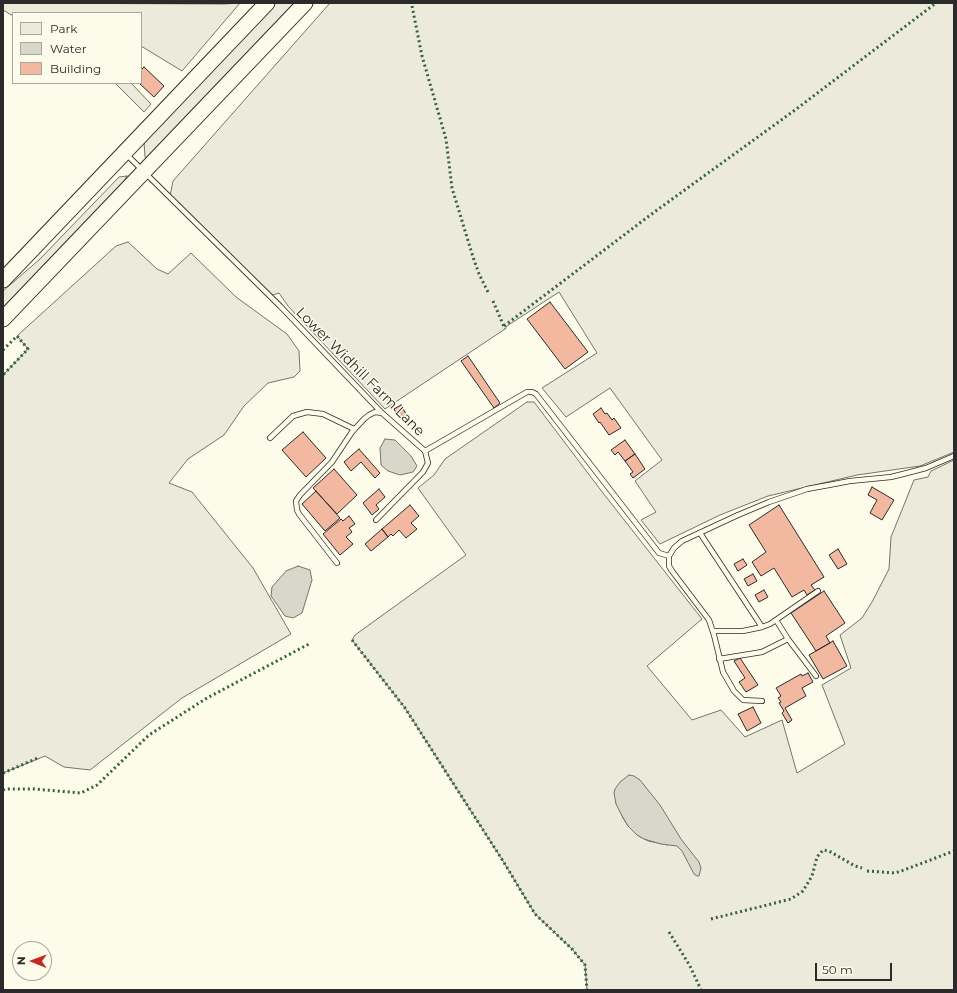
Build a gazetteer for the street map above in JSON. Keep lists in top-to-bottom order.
{
  "streets": {
    "lane": ["Lower Widhill Farm Lane"]
  },
  "legend": ["Park", "Water", "Building"],
  "scale_bar": "50 m",
  "north": "left"
}
